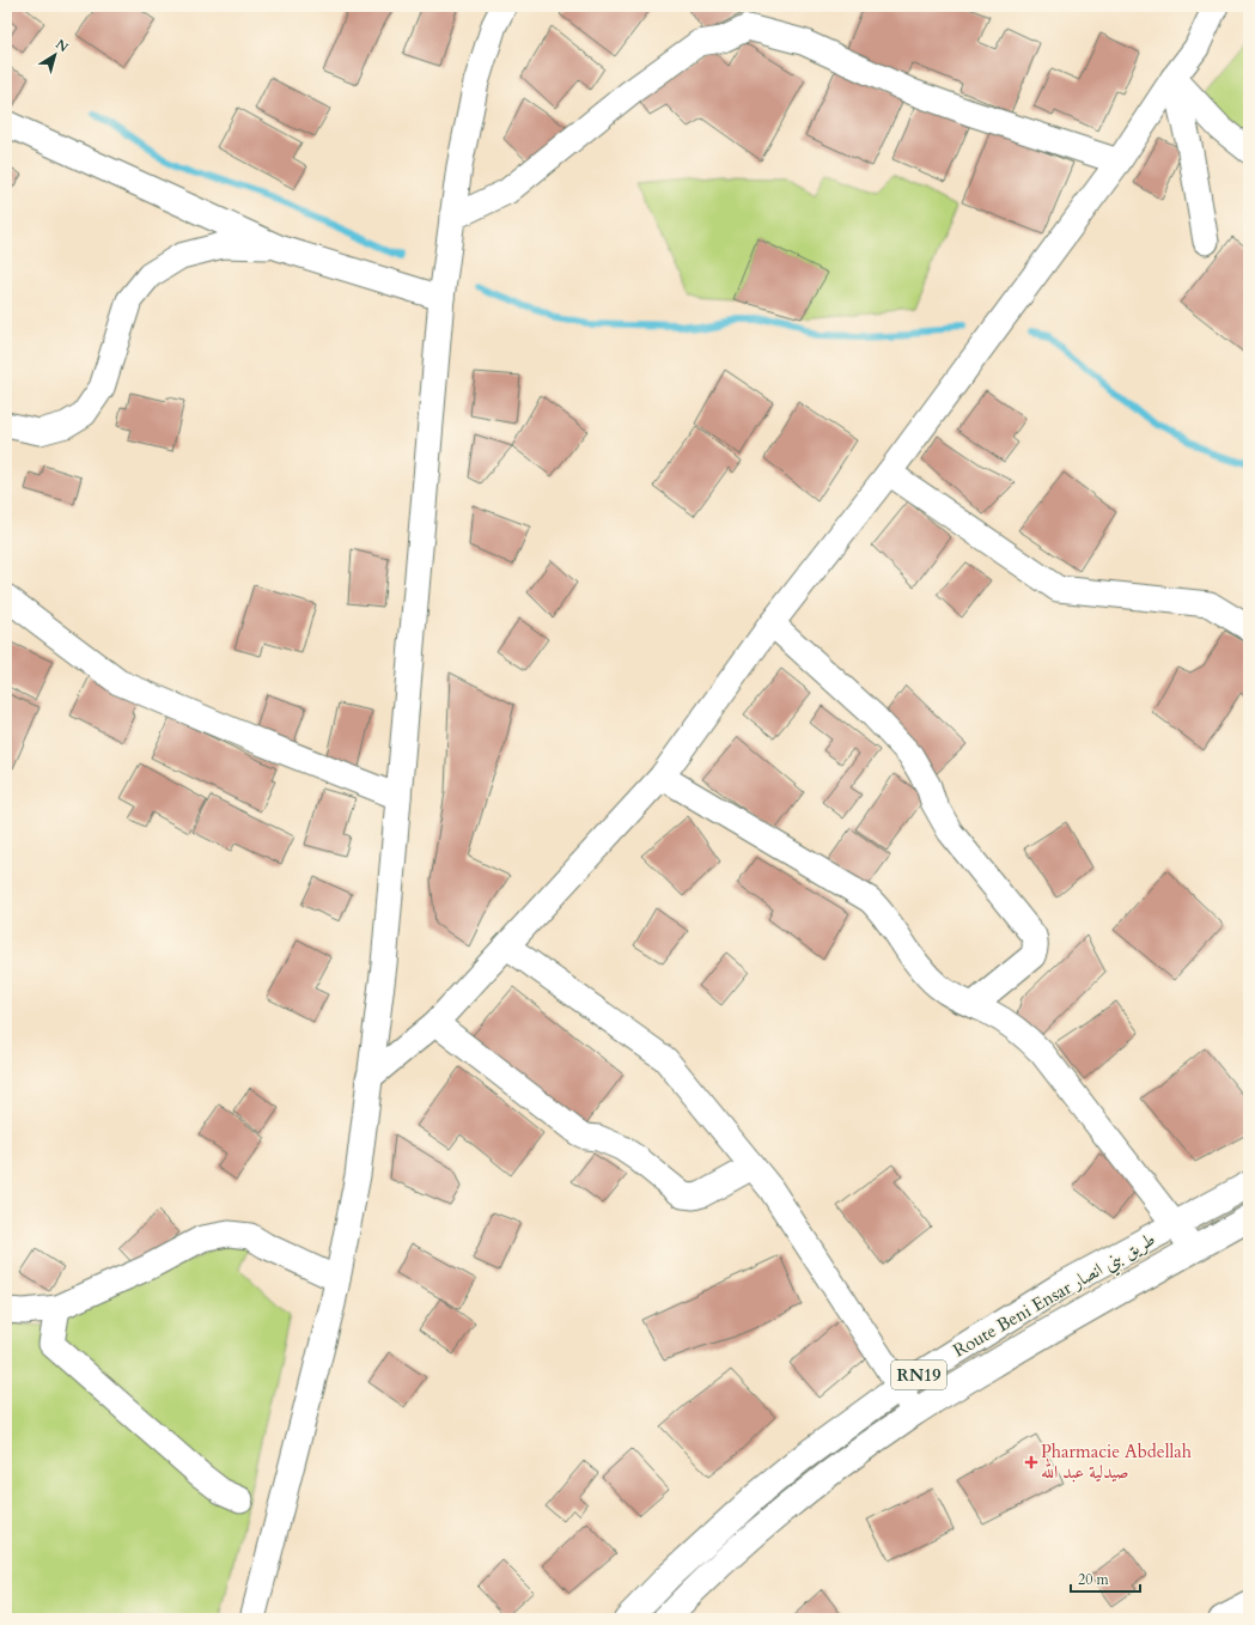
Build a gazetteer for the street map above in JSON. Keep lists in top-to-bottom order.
{
  "streets": {
    "highway": ["Route Beni Ensar طريق بني انصار", "RN19"]
  },
  "places": {
    "health": ["Pharmacie Abdellah صيدلية عبد الله"]
  },
  "scale_bar": "20 m",
  "north": "top right"
}
